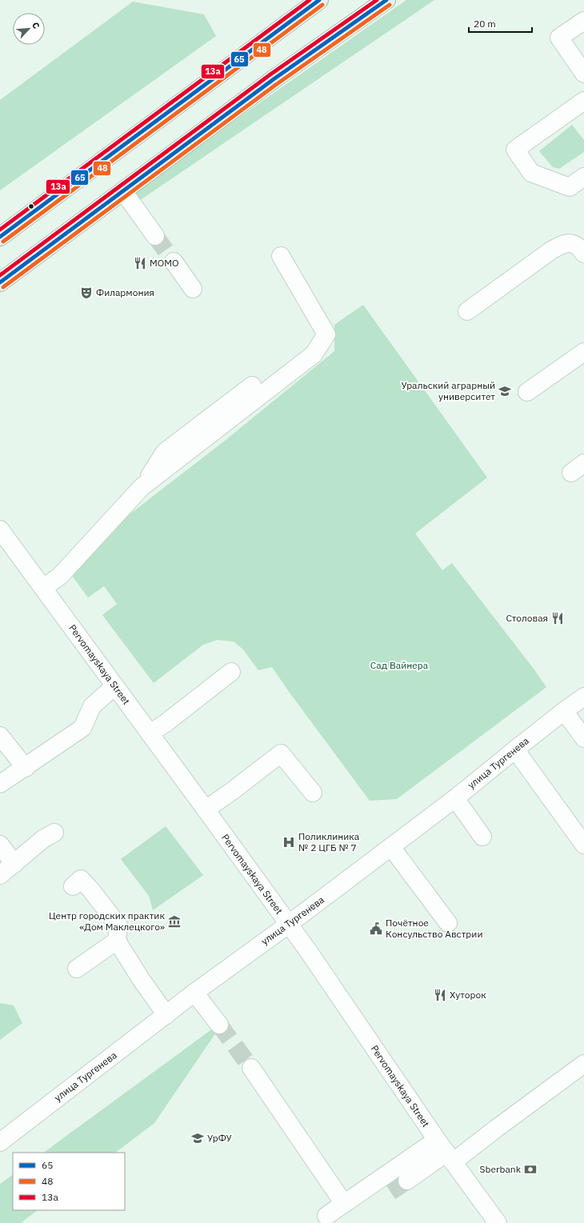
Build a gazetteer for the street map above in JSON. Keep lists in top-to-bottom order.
{
  "streets": {
    "street": ["Pervomayskaya Street", "улица Тургенева"]
  },
  "crossings": [
    ["Pervomayskaya Street", "улица Тургенева"]
  ],
  "parks": ["Сад Вайнера"],
  "places": {
    "restaurant": ["MOMO", "Столовая", "Хуторок"],
    "theatre": ["Филармония"],
    "school or university": ["Уральский аграрный университет", "УрФУ"],
    "hospital": ["Поликлиника № 2 ЦГБ № 7"],
    "museum": ["Центр городских практик «Дом Маклецкого»"],
    "public building": ["Почётное Консульство Австрии"],
    "bank": ["Sberbank"]
  },
  "lines": ["transit line 65", "transit line 13а", "transit line 48"],
  "legend": ["65", "48", "13а"],
  "scale_bar": "20 m",
  "north": "top right"
}
